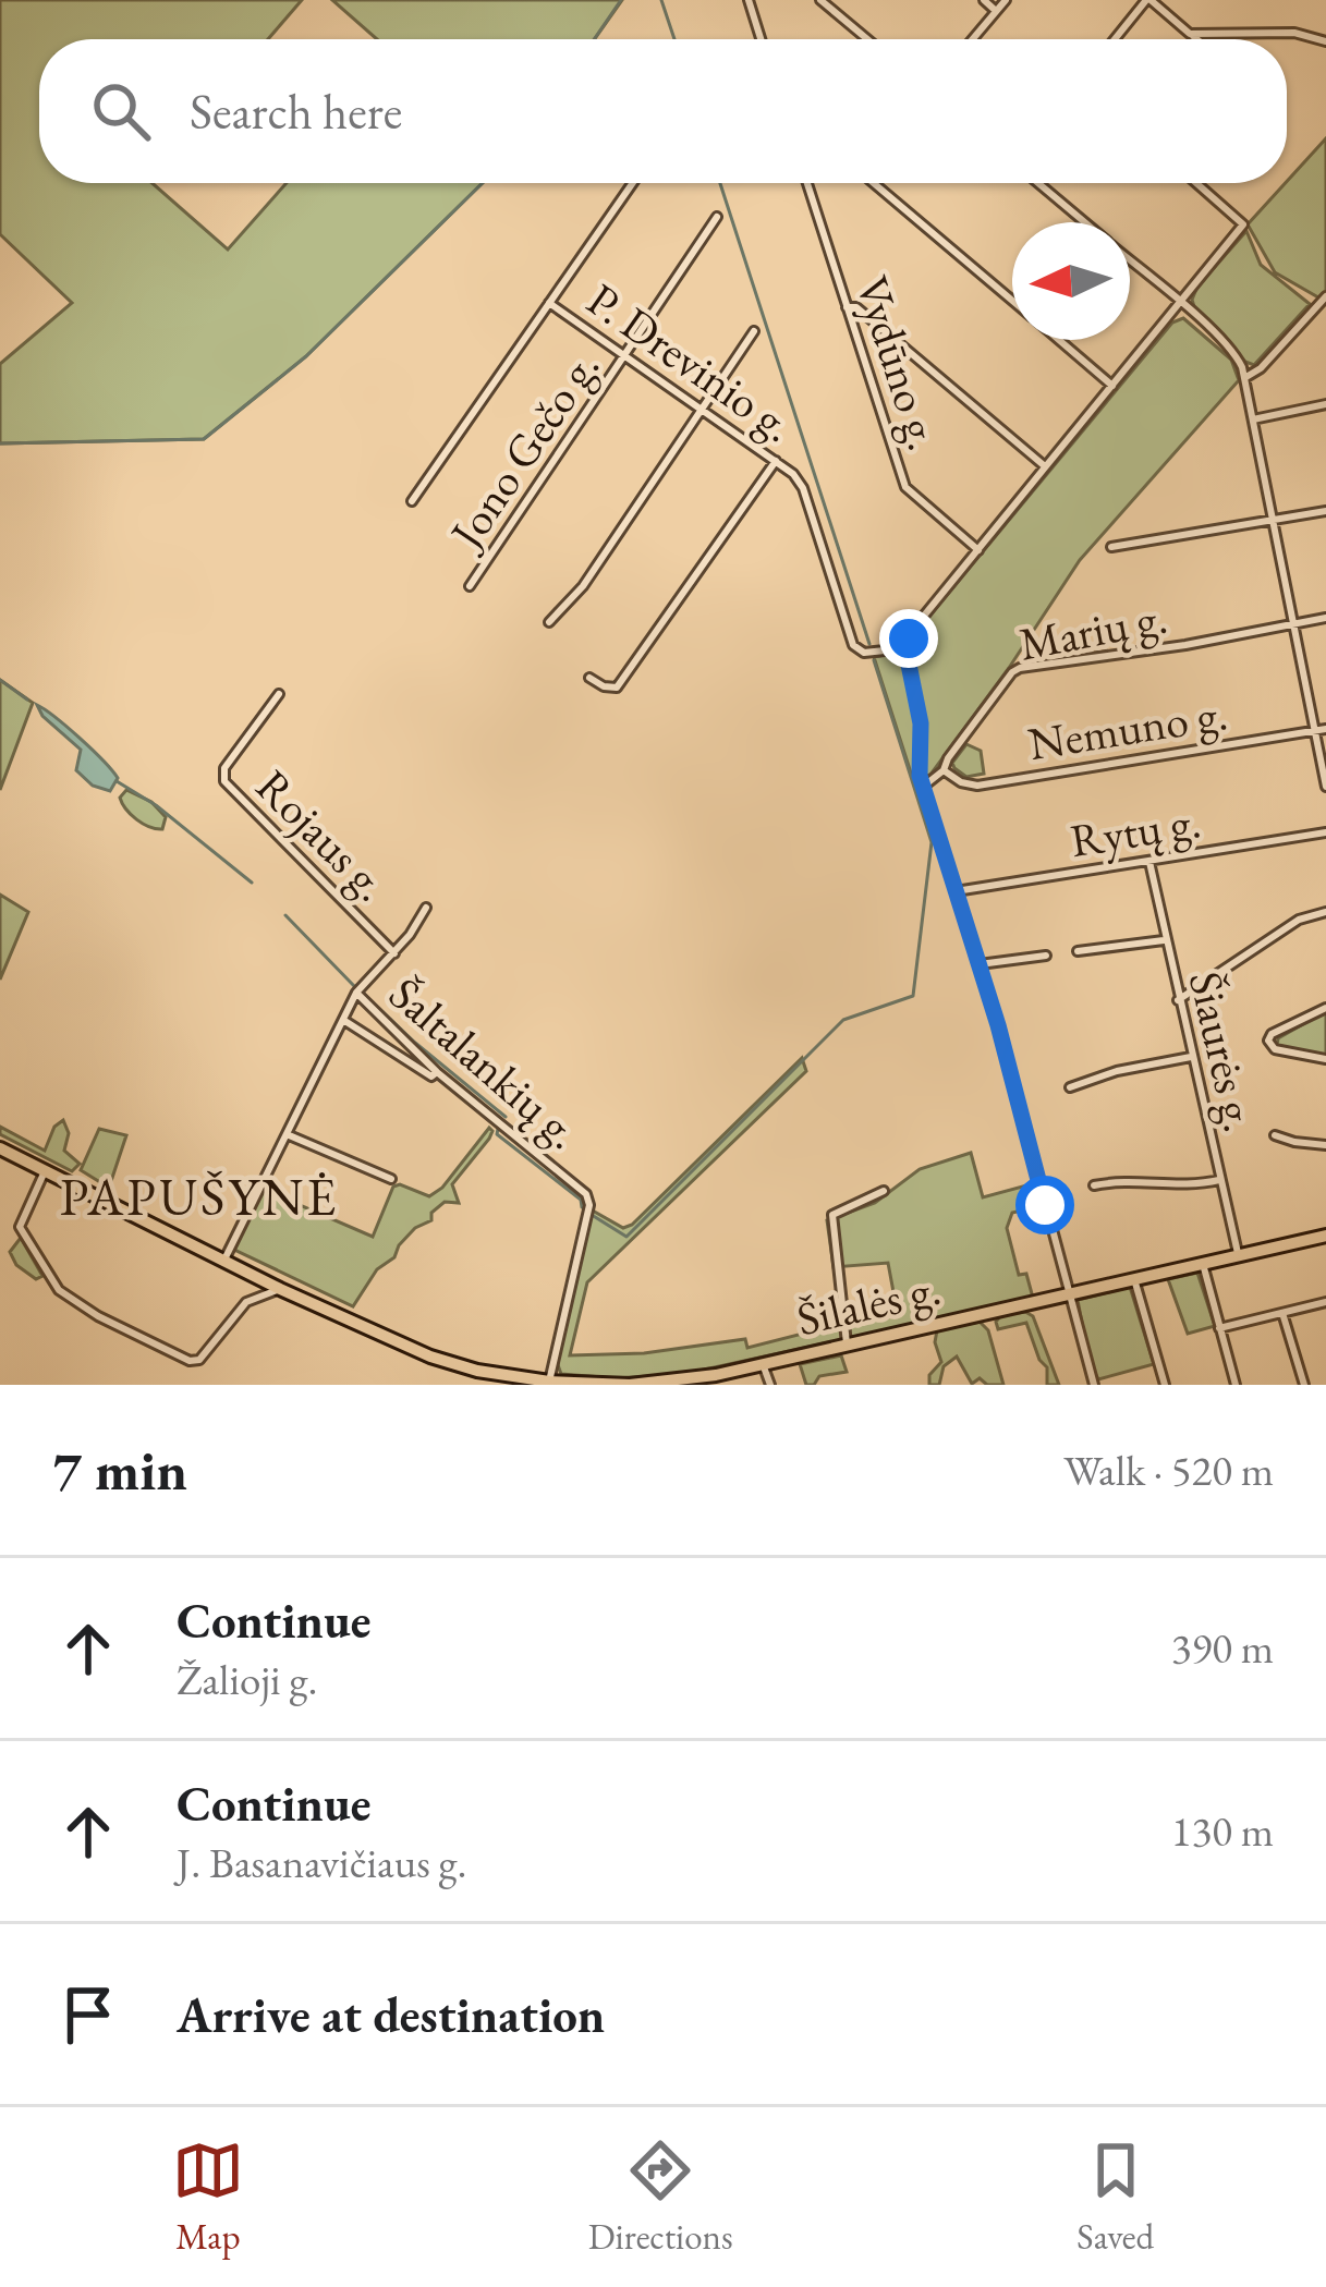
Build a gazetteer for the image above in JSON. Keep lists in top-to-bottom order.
{
  "streets": {
    "main road": ["Šilalės g."],
    "street": [
      "P. Drevinio g.",
      "Vydūno g.",
      "Jono Gečo g.",
      "Marių g.",
      "Nemuno g.",
      "Rytų g.",
      "Rojaus g.",
      "Šiaurės g.",
      "Šaltalankių g."
    ]
  },
  "crossings": [
    ["P. Drevinio g.", "Jono Gečo g."],
    ["Marių g.", "Nemuno g."],
    ["Rytų g.", "Šiaurės g."],
    ["Rojaus g.", "Šaltalankių g."],
    ["Šiaurės g.", "Šilalės g."],
    ["Šaltalankių g.", "Šilalės g."]
  ],
  "districts": ["PAPUŠYNĖ"],
  "north": "left",
  "page": {
    "search": "Search here",
    "heading": ["7 min", "Walk · 520 m"],
    "list": [
      ["Continue", "Žalioji g.", "390 m"],
      ["Continue", "J. Basanavičiaus g.", "130 m"],
      "Arrive at destination"
    ],
    "nav": ["Map", "Directions", "Saved"]
  }
}
